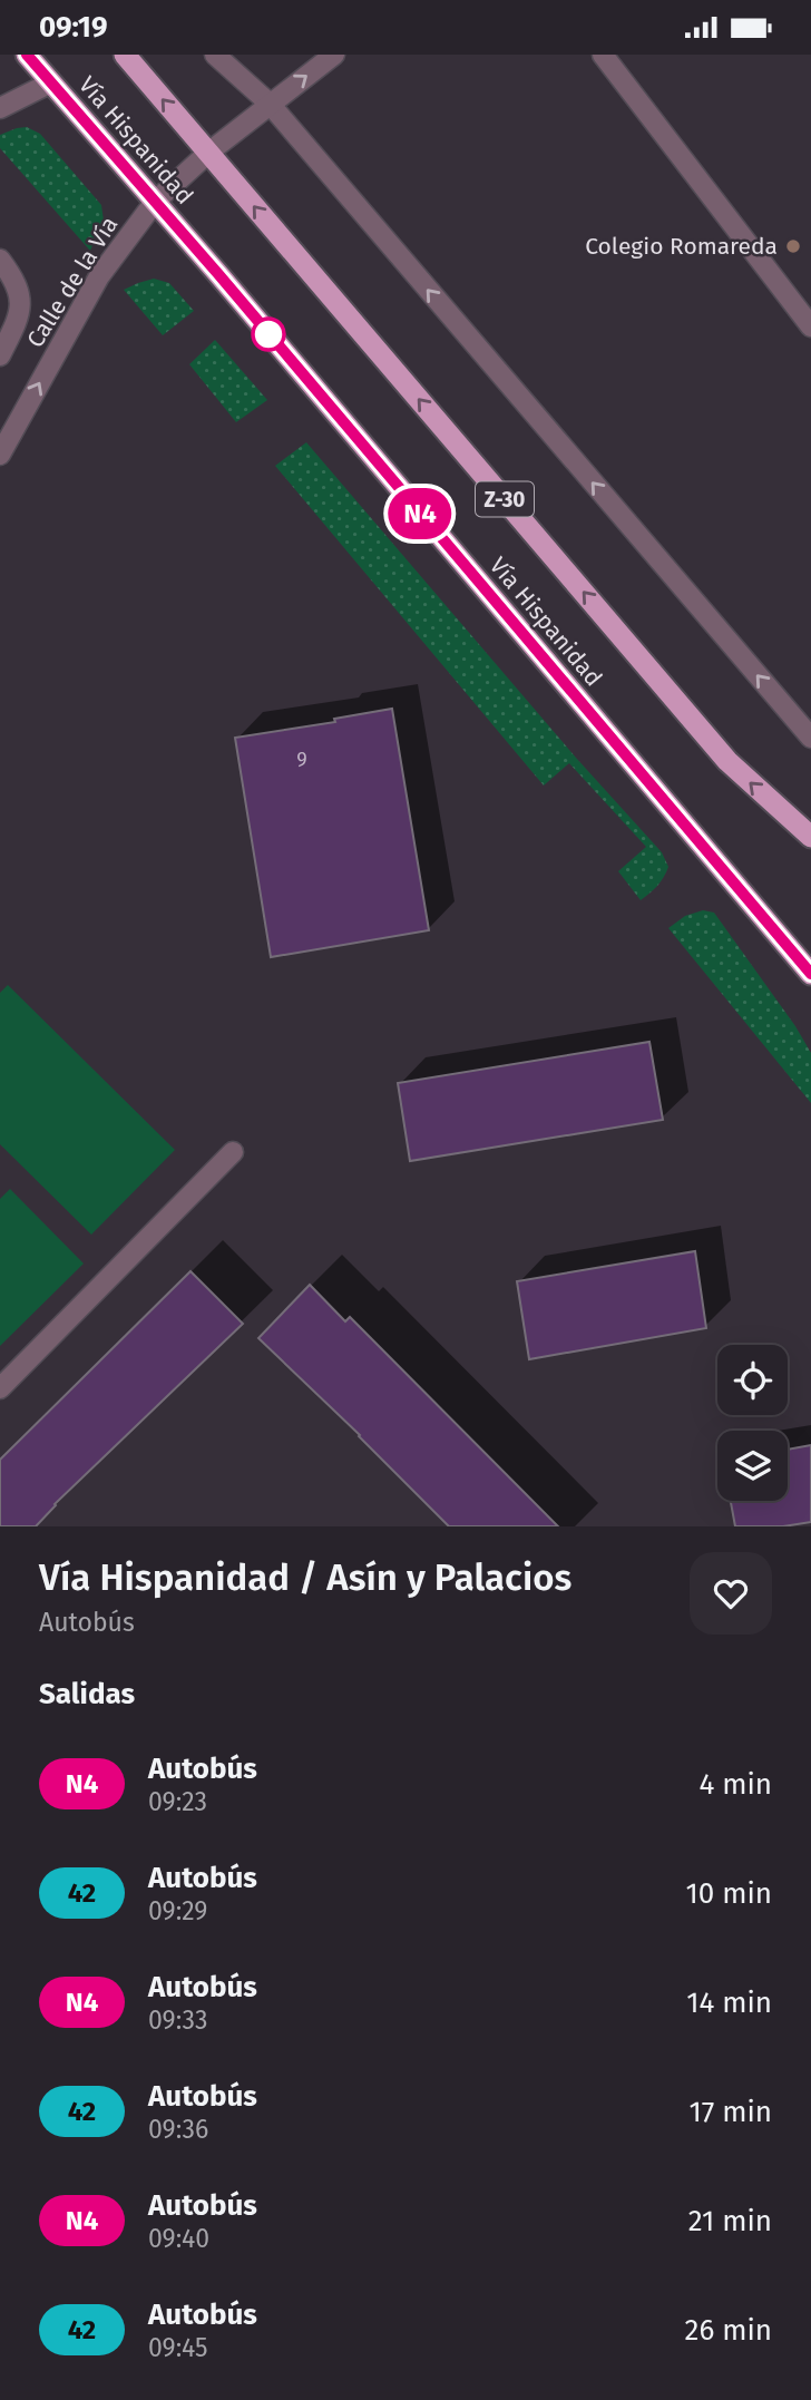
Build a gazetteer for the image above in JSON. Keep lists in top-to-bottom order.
{
  "streets": {
    "highway": ["Vía Hispanidad", "Z-30"],
    "street": ["Calle de la Vía"]
  },
  "crossings": [
    ["Vía Hispanidad", "Calle de la Vía"]
  ],
  "one_way": ["Calle de la Vía"],
  "places": ["Colegio Romareda"],
  "lines": ["bus line N4"],
  "house_numbers": ["9"],
  "page": {
    "status": "09:19",
    "on_map": "N4",
    "heading": [
      ["Vía Hispanidad / Asín y Palacios", "Autobús"],
      "Salidas"
    ],
    "list": [
      {
        "mark": "N4",
        "name": "Autobús",
        "note": "09:23",
        "value": "4 min"
      },
      {
        "mark": "42",
        "name": "Autobús",
        "note": "09:29",
        "value": "10 min"
      },
      {
        "mark": "N4",
        "name": "Autobús",
        "note": "09:33",
        "value": "14 min"
      },
      {
        "mark": "42",
        "name": "Autobús",
        "note": "09:36",
        "value": "17 min"
      },
      {
        "mark": "N4",
        "name": "Autobús",
        "note": "09:40",
        "value": "21 min"
      },
      {
        "mark": "42",
        "name": "Autobús",
        "note": "09:45",
        "value": "26 min"
      }
    ]
  }
}
